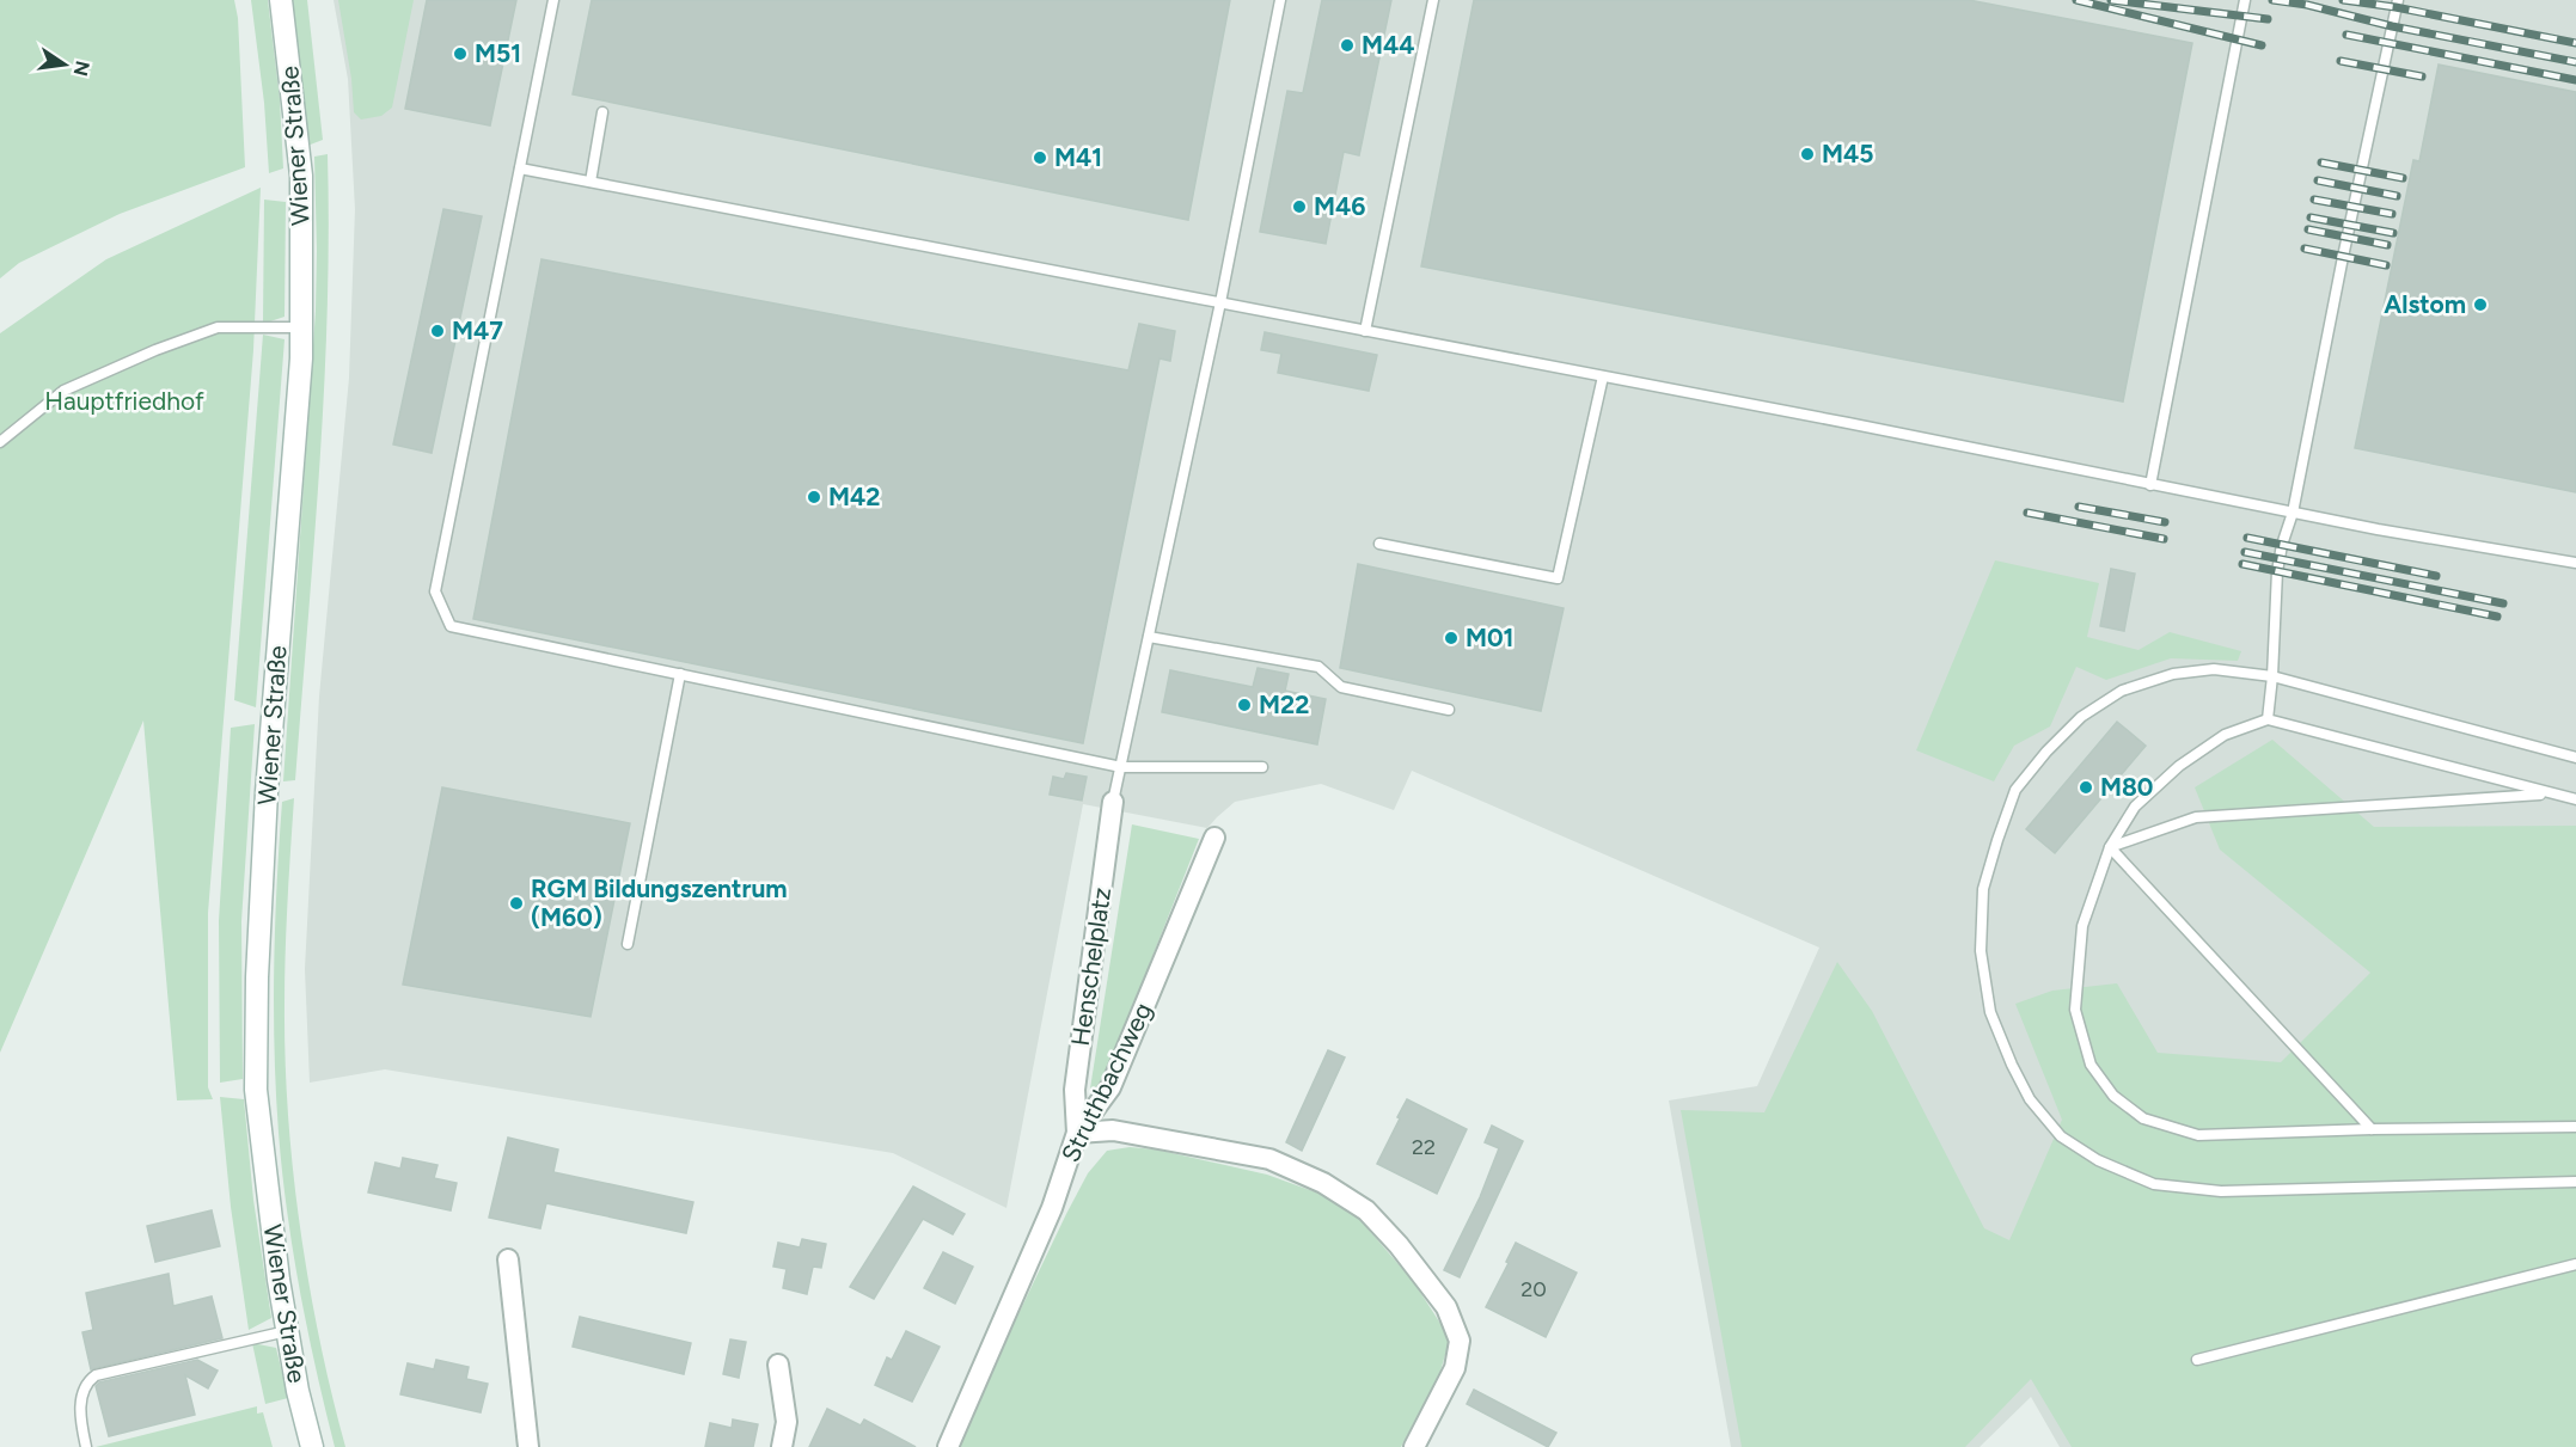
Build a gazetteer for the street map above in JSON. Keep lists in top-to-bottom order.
{
  "streets": {
    "main road": ["Wiener Straße"],
    "street": ["Henschelplatz", "Struthbachweg"]
  },
  "crossings": [
    ["Henschelplatz", "Struthbachweg"]
  ],
  "parks": ["Hauptfriedhof"],
  "places": [
    "M44",
    "M51",
    "M45",
    "M41",
    "M46",
    "Alstom",
    "M47",
    "M42",
    "M01",
    "M22",
    "M80",
    "RGM Bildungszentrum (M60)"
  ],
  "house_numbers": ["22", "20"],
  "north": "right"
}
